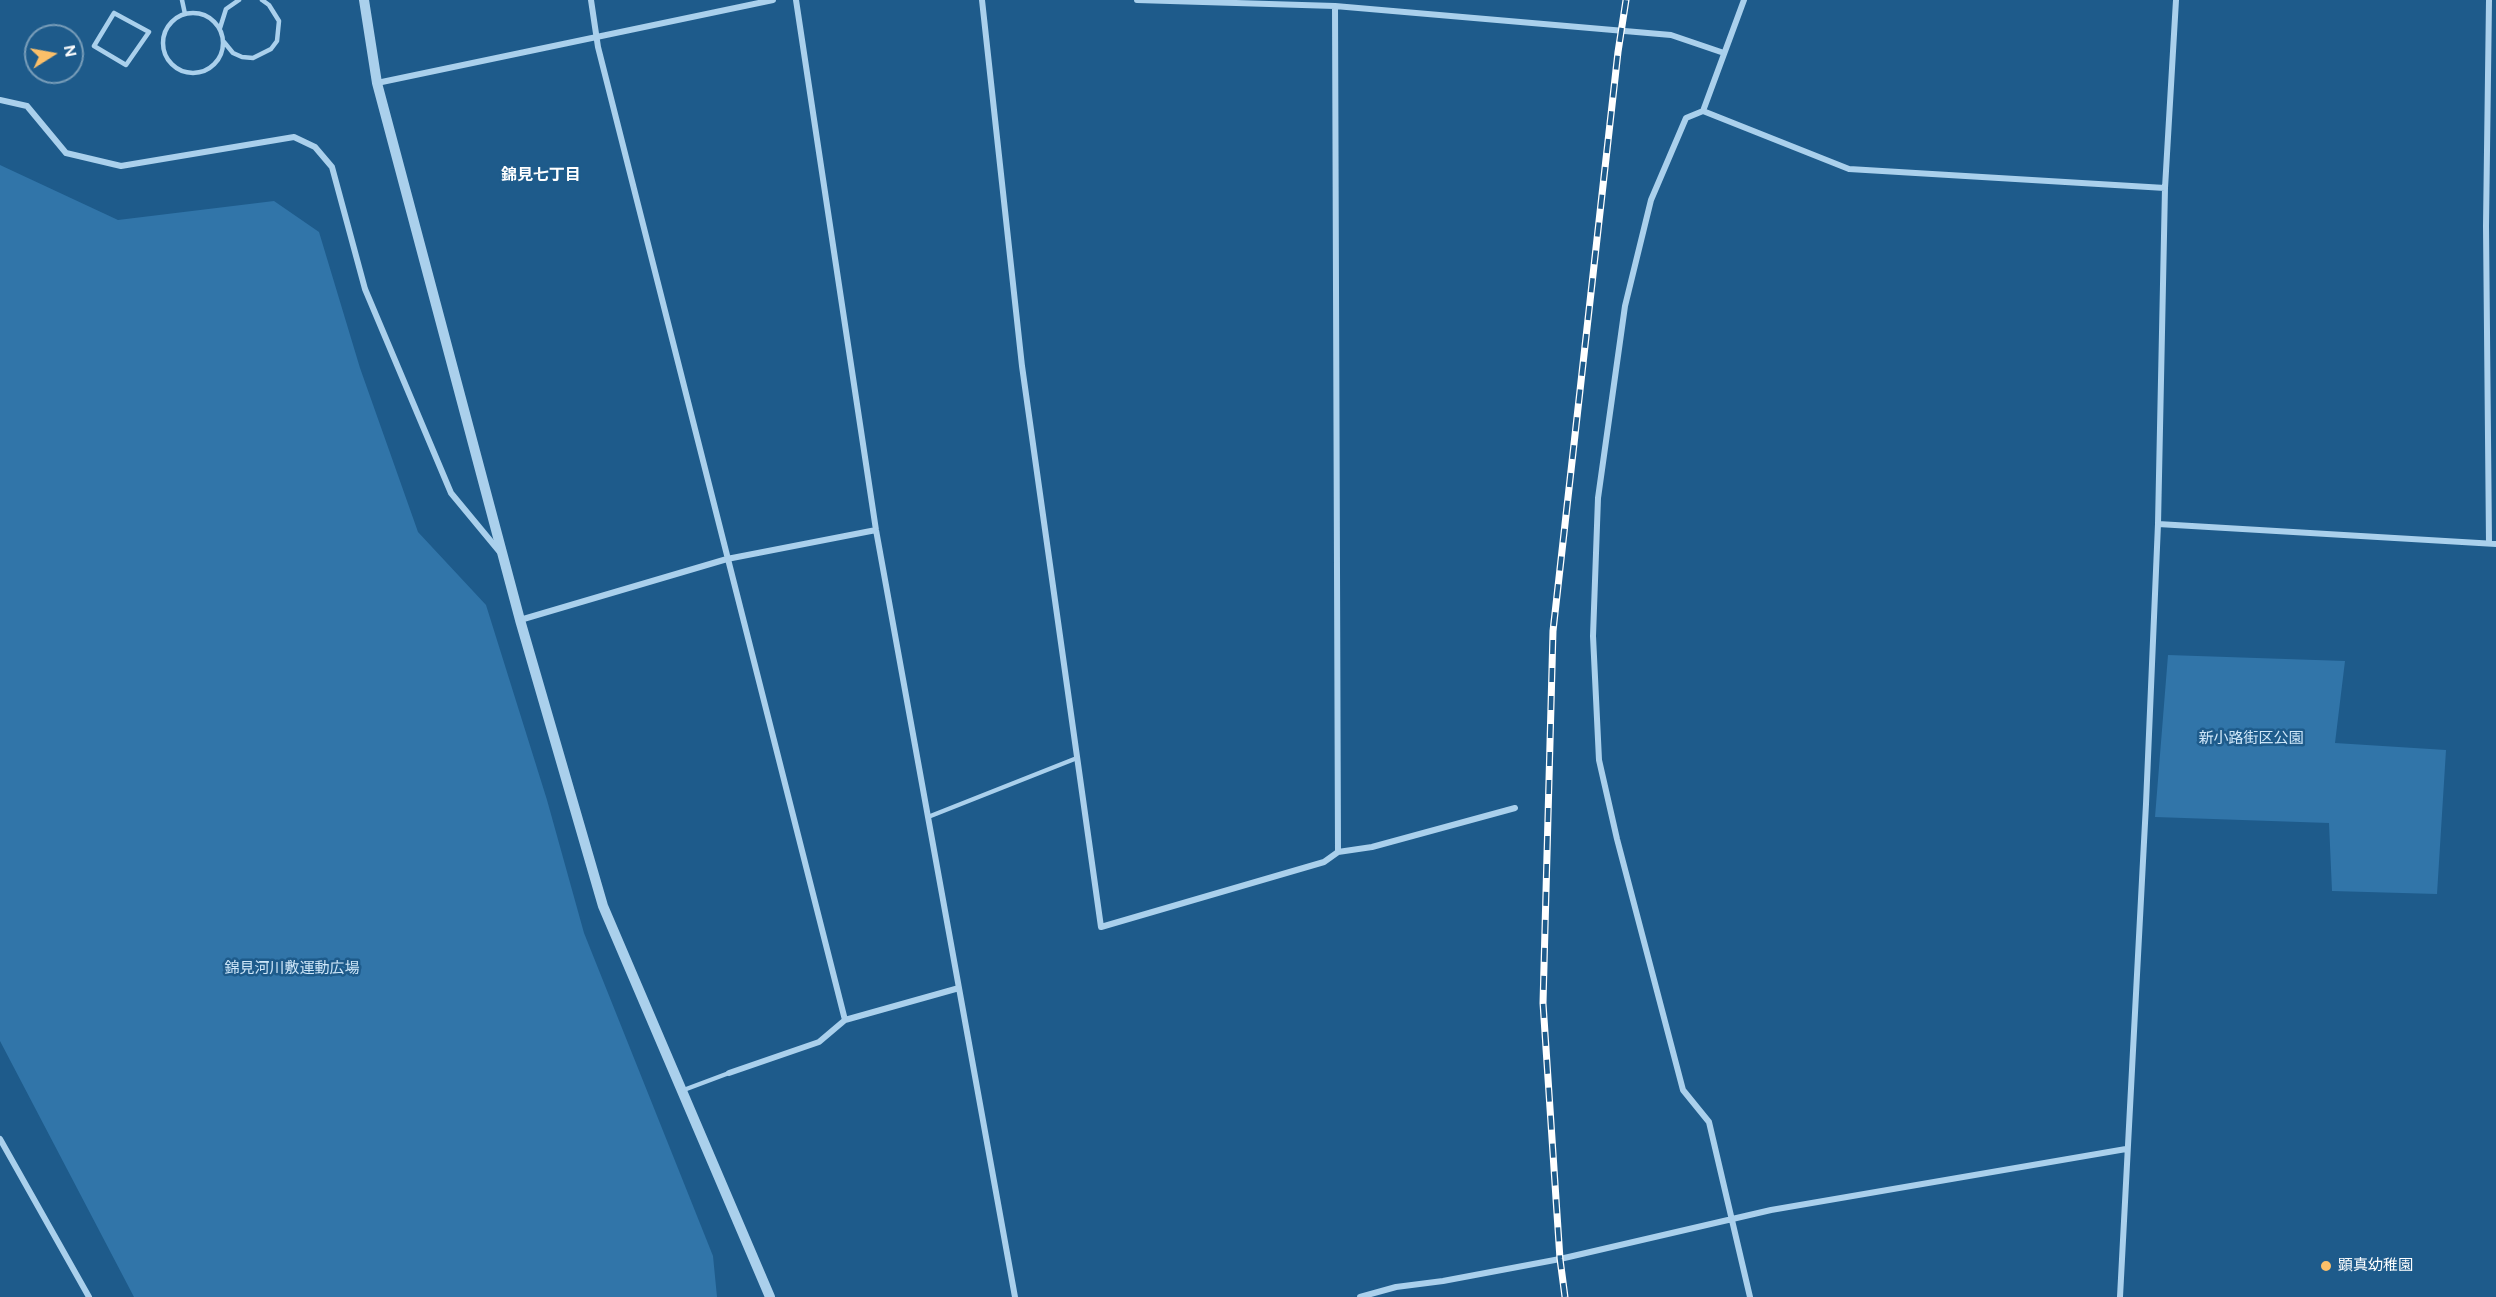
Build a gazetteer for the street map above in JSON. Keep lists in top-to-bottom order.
{
  "districts": ["錦見七丁目"],
  "parks": ["新小路街区公園", "錦見河川敷運動広場"],
  "places": ["顕真幼稚園"],
  "north": "right"
}
